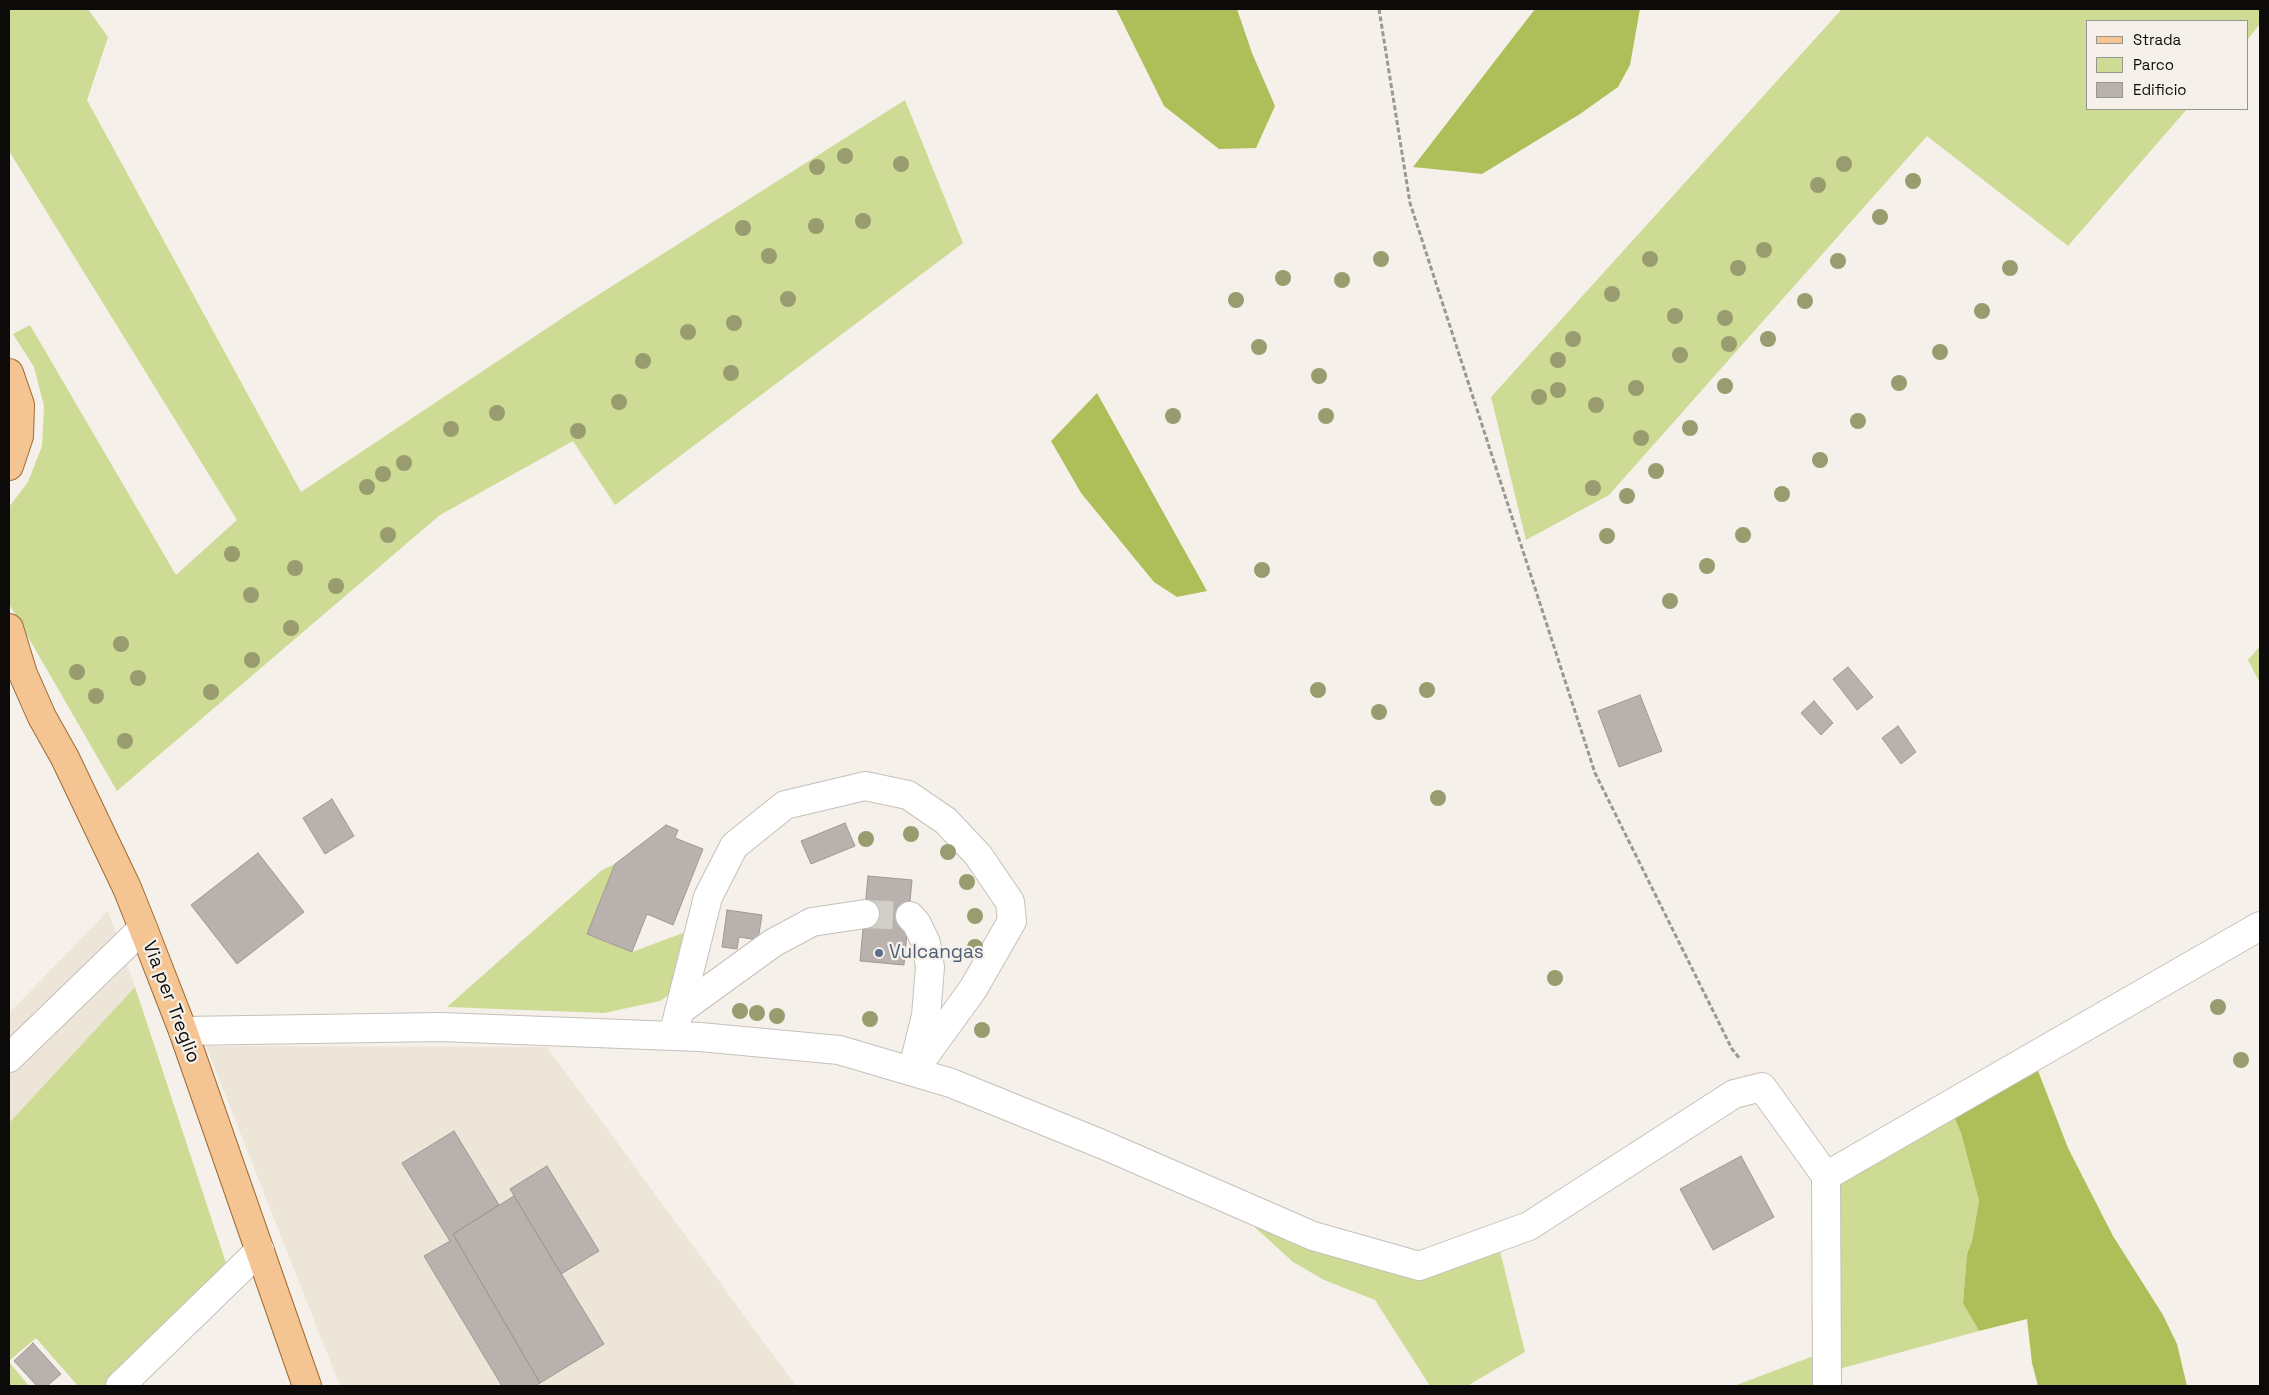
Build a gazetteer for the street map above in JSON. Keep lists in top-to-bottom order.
{
  "streets": {
    "main road": ["Via per Treglio"]
  },
  "places": ["Vulcangas"],
  "legend": ["Strada", "Parco", "Edificio"]
}
